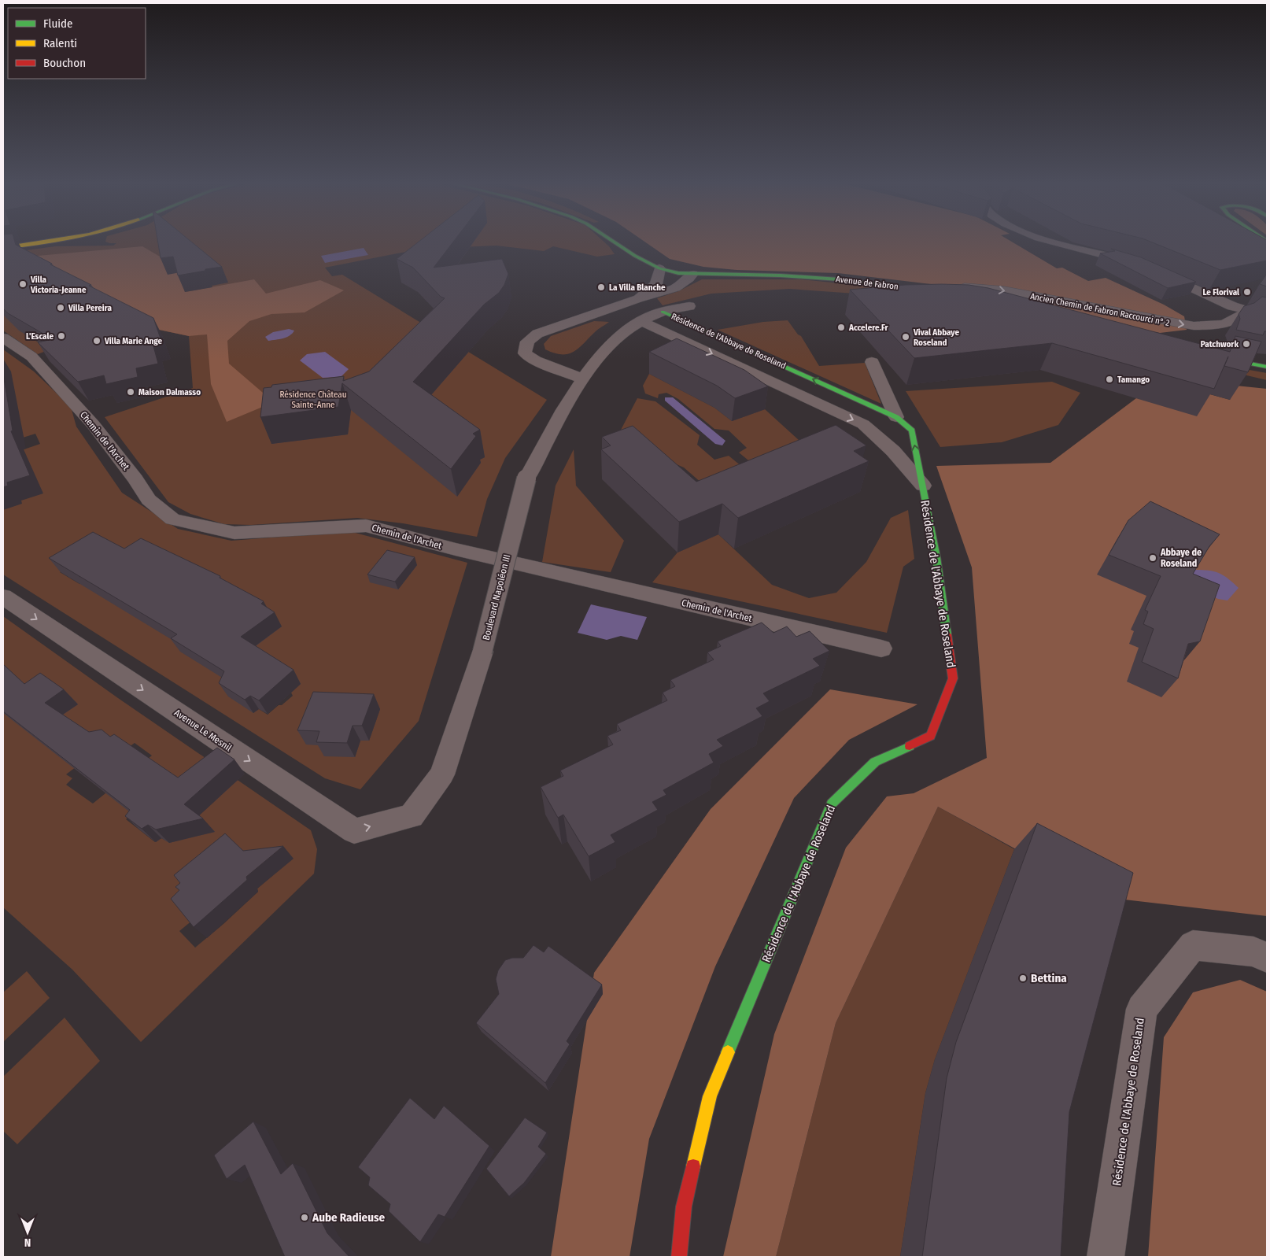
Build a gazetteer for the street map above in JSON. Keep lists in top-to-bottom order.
{
  "streets": {
    "street": [
      "Avenue de Fabron",
      "Ancien Chemin de Fabron Raccourci n° 2",
      "Résidence de l'Abbaye de Roseland",
      "Chemin de l'Archet",
      "Boulevard Napoléon III",
      "Avenue Le Mesnil"
    ]
  },
  "crossings": [
    ["Résidence de l'Abbaye de Roseland", "Boulevard Napoléon III"],
    ["Boulevard Napoléon III", "Avenue Le Mesnil"]
  ],
  "one_way": ["Avenue Le Mesnil"],
  "parks": ["Résidence Château Sainte-Anne"],
  "places": [
    "Villa Victoria-Jeanne",
    "La Villa Blanche",
    "Le Florival",
    "Villa Pereira",
    "Accelere.Fr",
    "L'Escale",
    "Vival Abbaye Roseland",
    "Villa Marie Ange",
    "Patchwork",
    "Tamango",
    "Maison Dalmasso",
    "Abbaye de Roseland",
    "Bettina",
    "Aube Radieuse"
  ],
  "legend": ["Fluide", "Ralenti", "Bouchon"],
  "north": "bottom"
}
